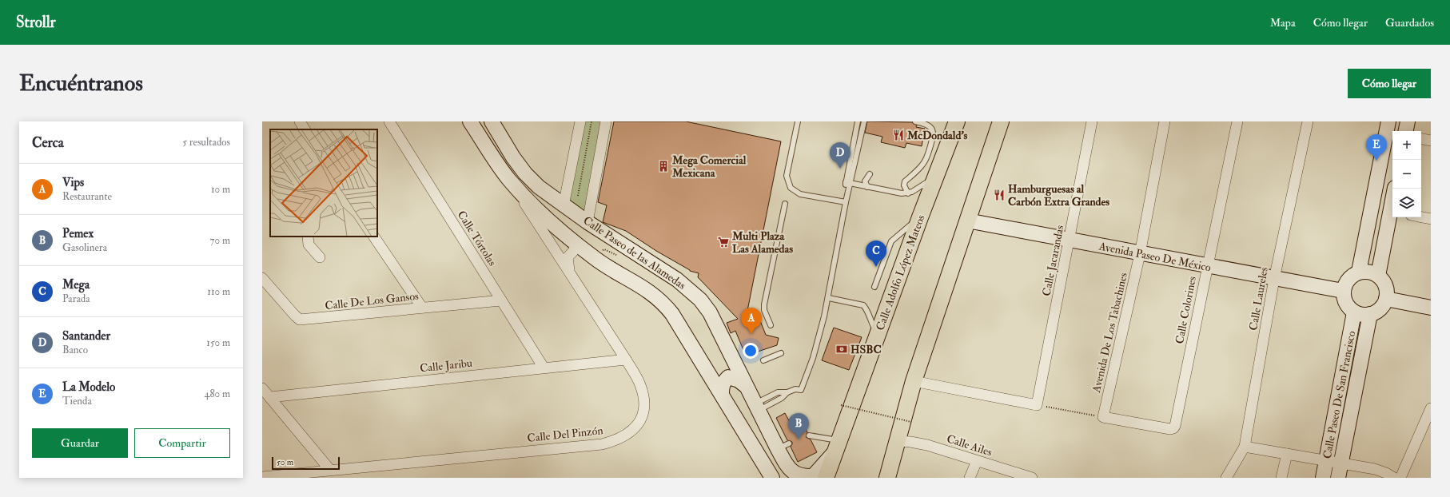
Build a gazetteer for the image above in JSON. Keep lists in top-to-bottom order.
{
  "streets": {
    "main road": ["Calle Adolfo López Mateos"],
    "street": [
      "Calle Tórtolas",
      "Calle Paseo de las Alamedas",
      "Avenida Paseo De México",
      "Calle Jacarandas",
      "Calle Laureles",
      "Calle De Los Gansos",
      "Calle Colorines",
      "Avenida De Los Tabachines",
      "Calle Jaribu",
      "Calle Paseo De San Francisco",
      "Calle Del Pinzón",
      "Calle Ailes"
    ]
  },
  "crossings": [
    ["Calle Tórtolas", "Calle De Los Gansos"],
    ["Calle Tórtolas", "Calle Jaribu"],
    ["Calle Paseo de las Alamedas", "Calle Adolfo López Mateos"],
    ["Avenida Paseo De México", "Calle Jacarandas"],
    ["Avenida Paseo De México", "Calle Laureles"],
    ["Avenida Paseo De México", "Calle Colorines"],
    ["Avenida Paseo De México", "Avenida De Los Tabachines"],
    ["Avenida Paseo De México", "Calle Paseo De San Francisco"],
    ["Calle Colorines", "Avenida De Los Tabachines"],
    ["Calle Jaribu", "Calle Del Pinzón"]
  ],
  "places": {
    "restaurant": ["McDondald's", "Hamburguesas al Carbón Extra Grandes"],
    "building": ["Mega Comercial Mexicana"],
    "supermarket": ["Multi Plaza Las Alamedas"],
    "bank": ["HSBC"]
  },
  "scale_bar": "50 m",
  "page": {
    "header": "Strollr",
    "nav": ["Mapa", "Cómo llegar", "Guardados"],
    "buttons": [
      "Cómo llegar",
      ["Guardar", "Compartir"]
    ],
    "title": "Encuéntranos",
    "heading": ["Cerca", "5 resultados"],
    "map_buttons": ["+", "−"],
    "pins": [
      "E",
      "D",
      "C",
      "A",
      "B"
    ],
    "list": [
      {
        "mark": "A",
        "name": "Vips",
        "note": "Restaurante",
        "value": "10 m"
      },
      {
        "mark": "B",
        "name": "Pemex",
        "note": "Gasolinera",
        "value": "70 m"
      },
      {
        "mark": "C",
        "name": "Mega",
        "note": "Parada",
        "value": "110 m"
      },
      {
        "mark": "D",
        "name": "Santander",
        "note": "Banco",
        "value": "150 m"
      },
      {
        "mark": "E",
        "name": "La Modelo",
        "note": "Tienda",
        "value": "480 m"
      }
    ],
    "scale": "50 m"
  }
}
